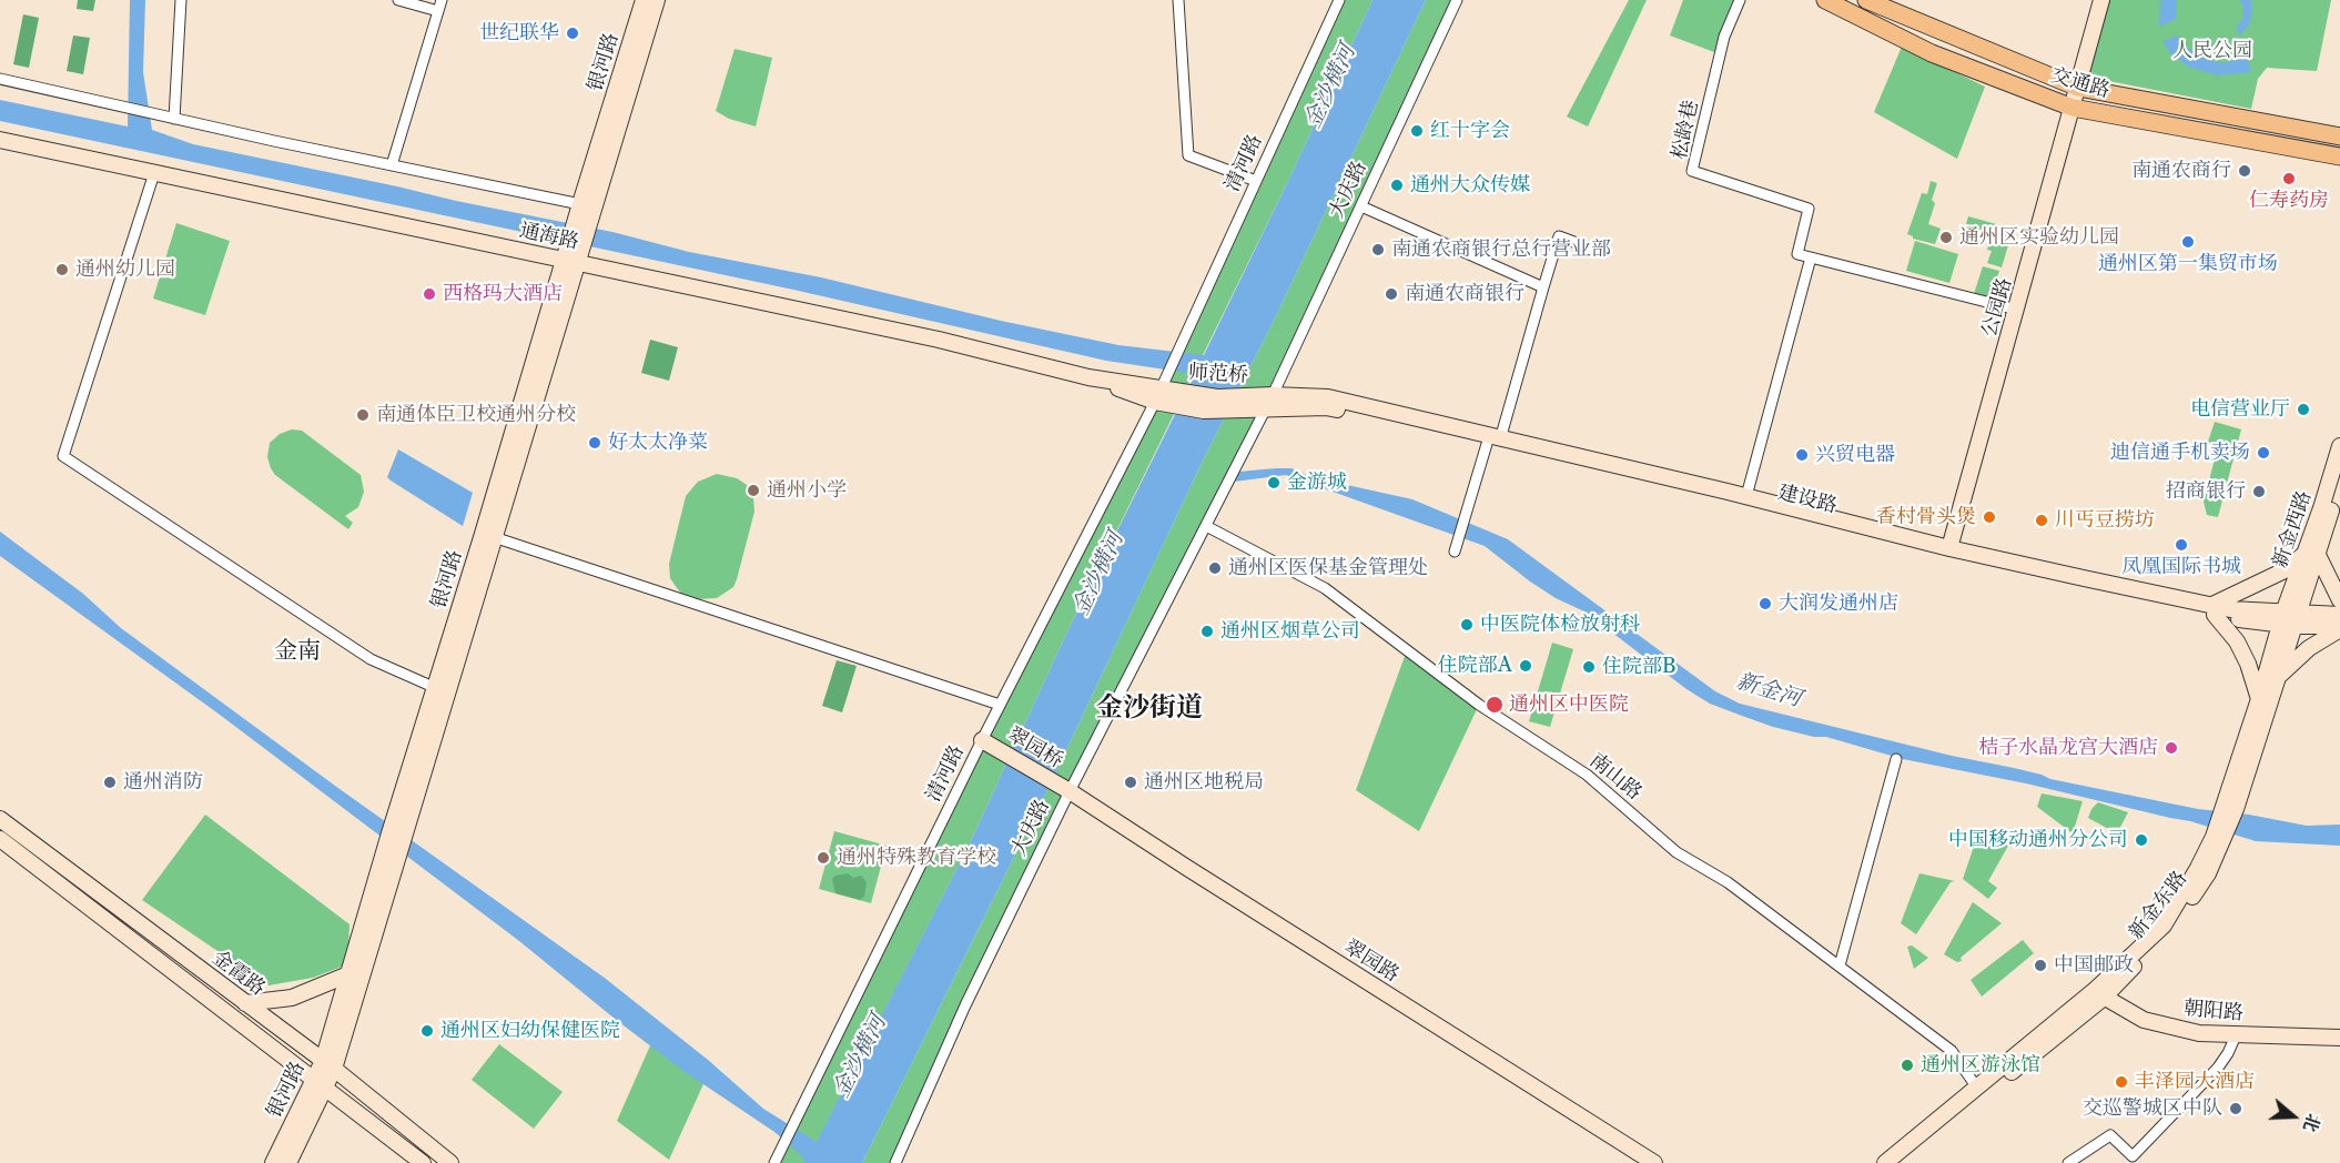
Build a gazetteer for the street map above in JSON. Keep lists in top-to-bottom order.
{
  "streets": {
    "main road": ["交通路"],
    "street": [
      "银河路",
      "松龄巷",
      "清河路",
      "大庆路",
      "通海路",
      "公园路",
      "师范桥",
      "建设路",
      "新金西路",
      "翠园桥",
      "南山路",
      "新金东路",
      "翠园路",
      "金霞路",
      "朝阳路"
    ]
  },
  "crossings": [
    ["银河路", "通海路"],
    ["银河路", "金霞路"],
    ["交通路", "公园路"],
    ["清河路", "通海路"],
    ["清河路", "师范桥"],
    ["清河路", "翠园桥"],
    ["大庆路", "师范桥"],
    ["大庆路", "建设路"],
    ["大庆路", "翠园桥"],
    ["大庆路", "南山路"],
    ["大庆路", "翠园路"],
    ["通海路", "师范桥"],
    ["公园路", "建设路"],
    ["师范桥", "建设路"],
    ["建设路", "新金西路"],
    ["建设路", "新金东路"],
    ["新金西路", "新金东路"],
    ["翠园桥", "翠园路"],
    ["南山路", "新金东路"],
    ["新金东路", "朝阳路"]
  ],
  "districts": ["金南", "金沙街道"],
  "water": ["金沙横河", "新金河"],
  "parks": ["人民公园"],
  "places": [
    "世纪联华",
    "红十字会",
    "南通农商行",
    "仁寿药房",
    "通州大众传媒",
    "通州区实验幼儿园",
    "通州区第一集贸市场",
    "南通农商银行总行营业部",
    "通州幼儿园",
    "西格玛大酒店",
    "南通农商银行",
    "电信营业厅",
    "南通体臣卫校通州分校",
    "好太太净菜",
    "迪信通手机卖场",
    "兴贸电器",
    "金游城",
    "通州小学",
    "招商银行",
    "香村骨头煲",
    "川丐豆捞坊",
    "凤凰国际书城",
    "通州区医保基金管理处",
    "大润发通州店",
    "中医院体检放射科",
    "通州区烟草公司",
    "住院部A",
    "住院部B",
    "通州区中医院",
    "桔子水晶龙宫大酒店",
    "通州消防",
    "通州区地税局",
    "中国移动通州分公司",
    "通州特殊教育学校",
    "中国邮政",
    "通州区妇幼保健医院",
    "通州区游泳馆",
    "丰泽园大酒店",
    "交巡警城区中队"
  ],
  "north": "right"
}
